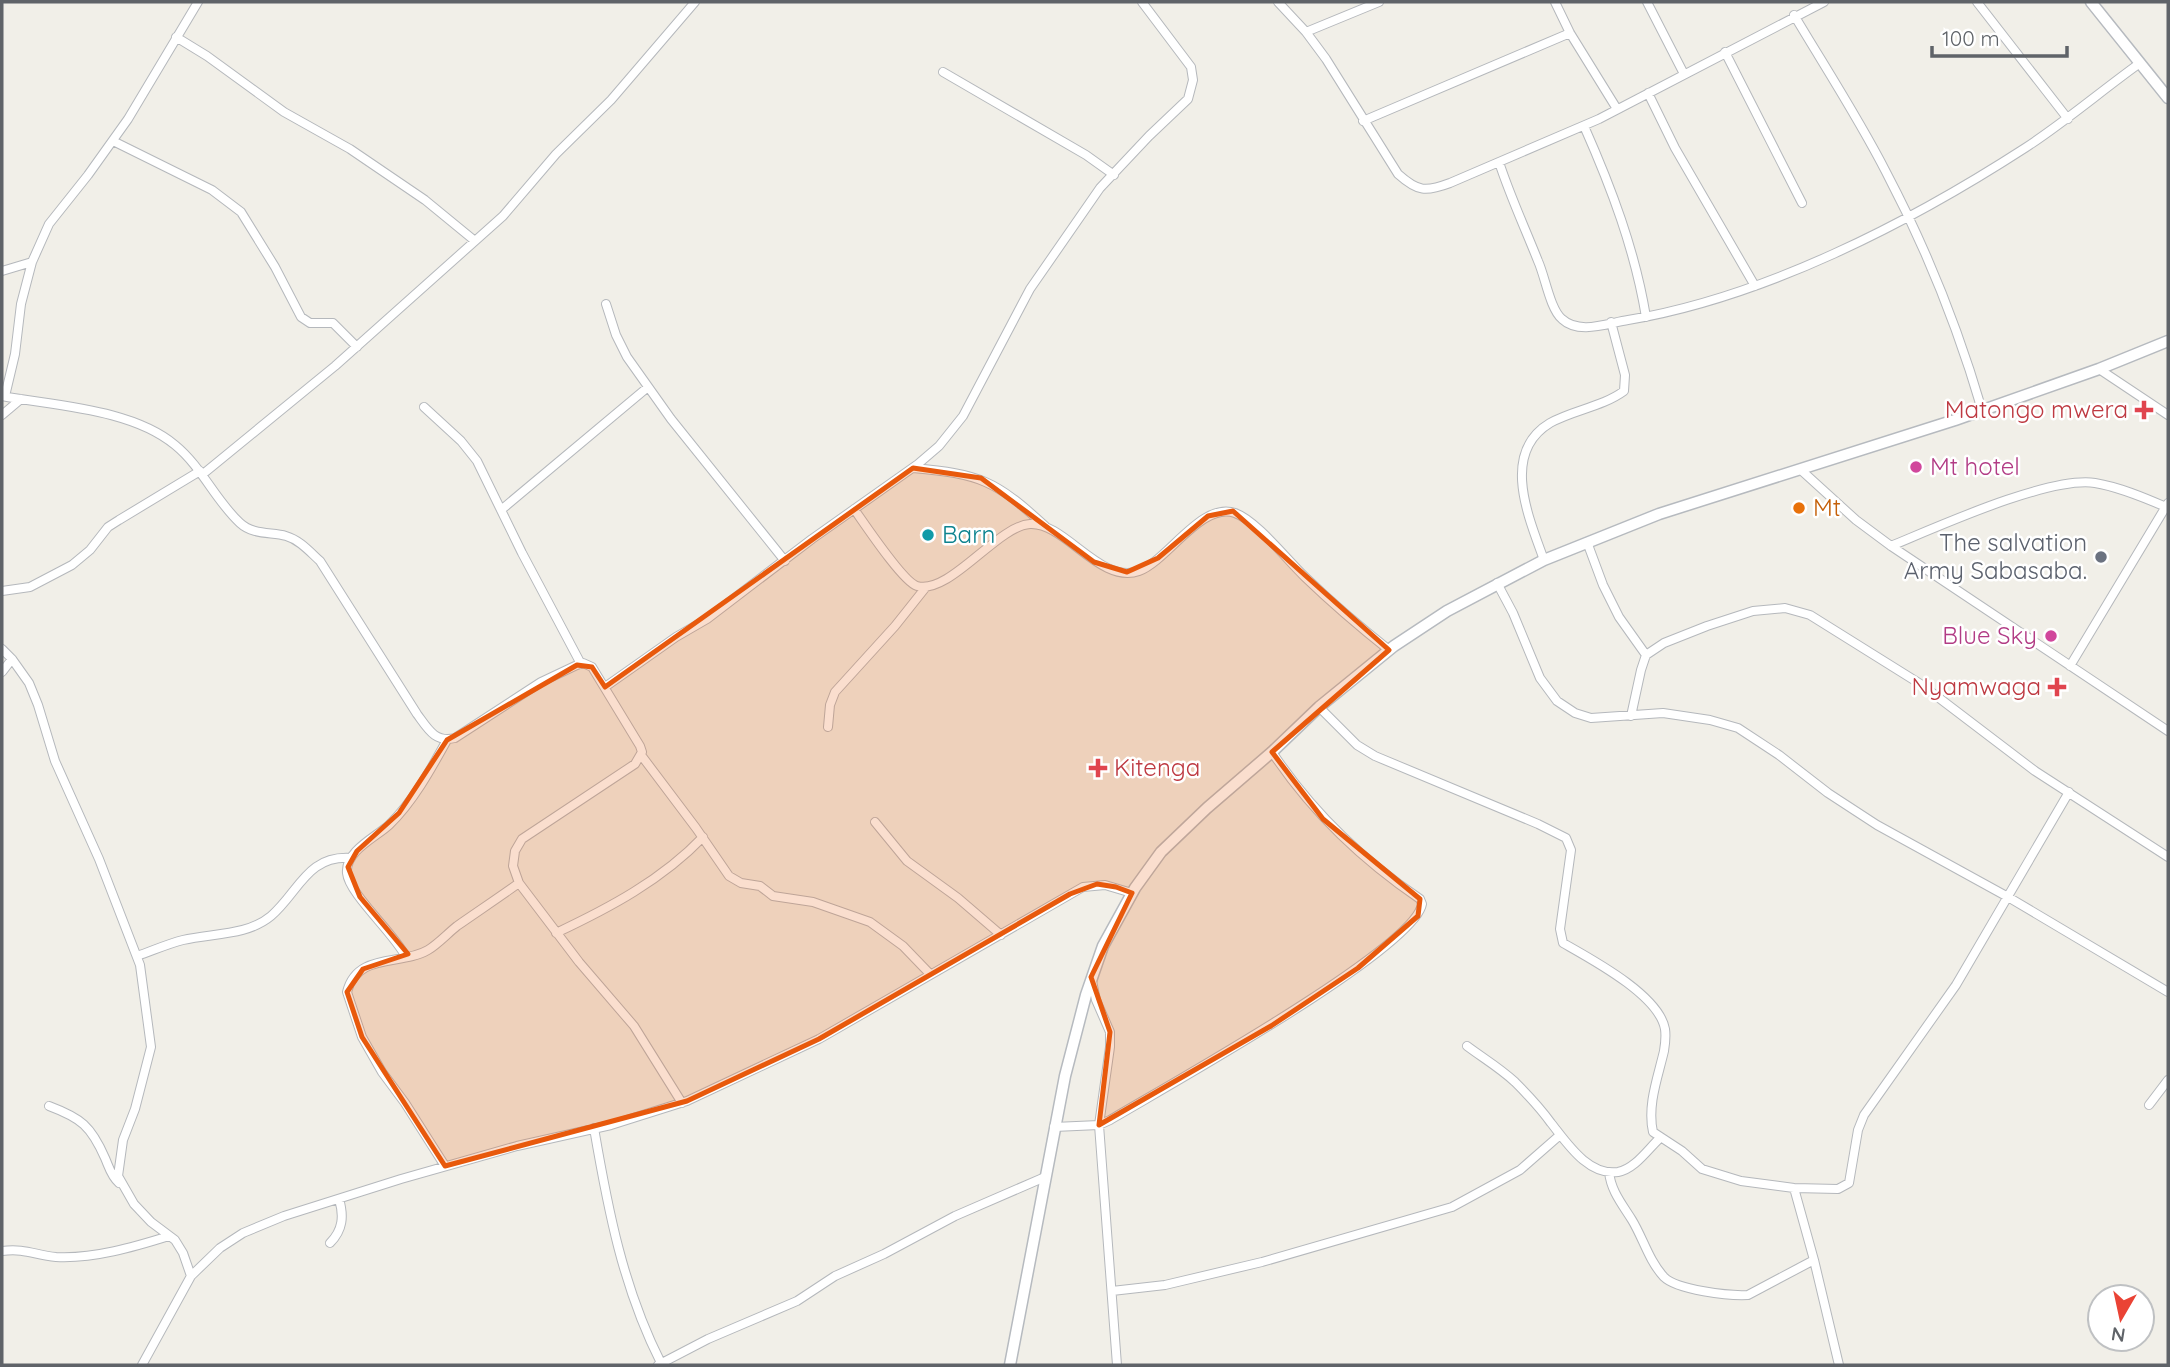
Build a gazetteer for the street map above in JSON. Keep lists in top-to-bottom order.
{
  "places": {
    "health": ["Matongo mwera", "Nyamwaga", "Kitenga"],
    "other": [
      "Mt hotel",
      "Mt",
      "Barn",
      "The salvation Army Sabasaba.",
      "Blue Sky"
    ]
  },
  "scale_bar": "100 m",
  "north": "bottom"
}
